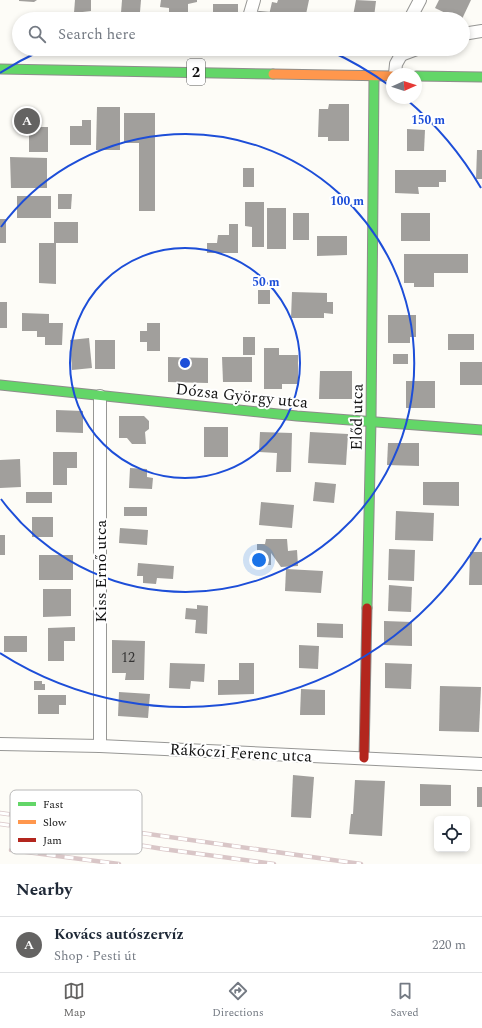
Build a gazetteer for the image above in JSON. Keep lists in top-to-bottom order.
{
  "streets": {
    "street": [
      "2",
      "Dózsa György utca",
      "Előd utca",
      "Kiss Ernő utca",
      "Rákóczi Ferenc utca"
    ]
  },
  "crossings": [
    ["2", "Előd utca"],
    ["Dózsa György utca", "Előd utca"],
    ["Dózsa György utca", "Kiss Ernő utca"],
    ["Előd utca", "Rákóczi Ferenc utca"],
    ["Kiss Ernő utca", "Rákóczi Ferenc utca"]
  ],
  "house_numbers": ["12"],
  "legend": ["Fast", "Slow", "Jam"],
  "north": "right",
  "page": {
    "search": "Search here",
    "pins": "A",
    "heading": "Nearby",
    "list": [
      {
        "mark": "A",
        "name": "Kovács autószervíz",
        "note": "Shop · Pesti út",
        "value": "220 m"
      }
    ],
    "nav": ["Map", "Directions", "Saved"]
  },
  "rings": ["150 m", "100 m", "50 m"]
}
